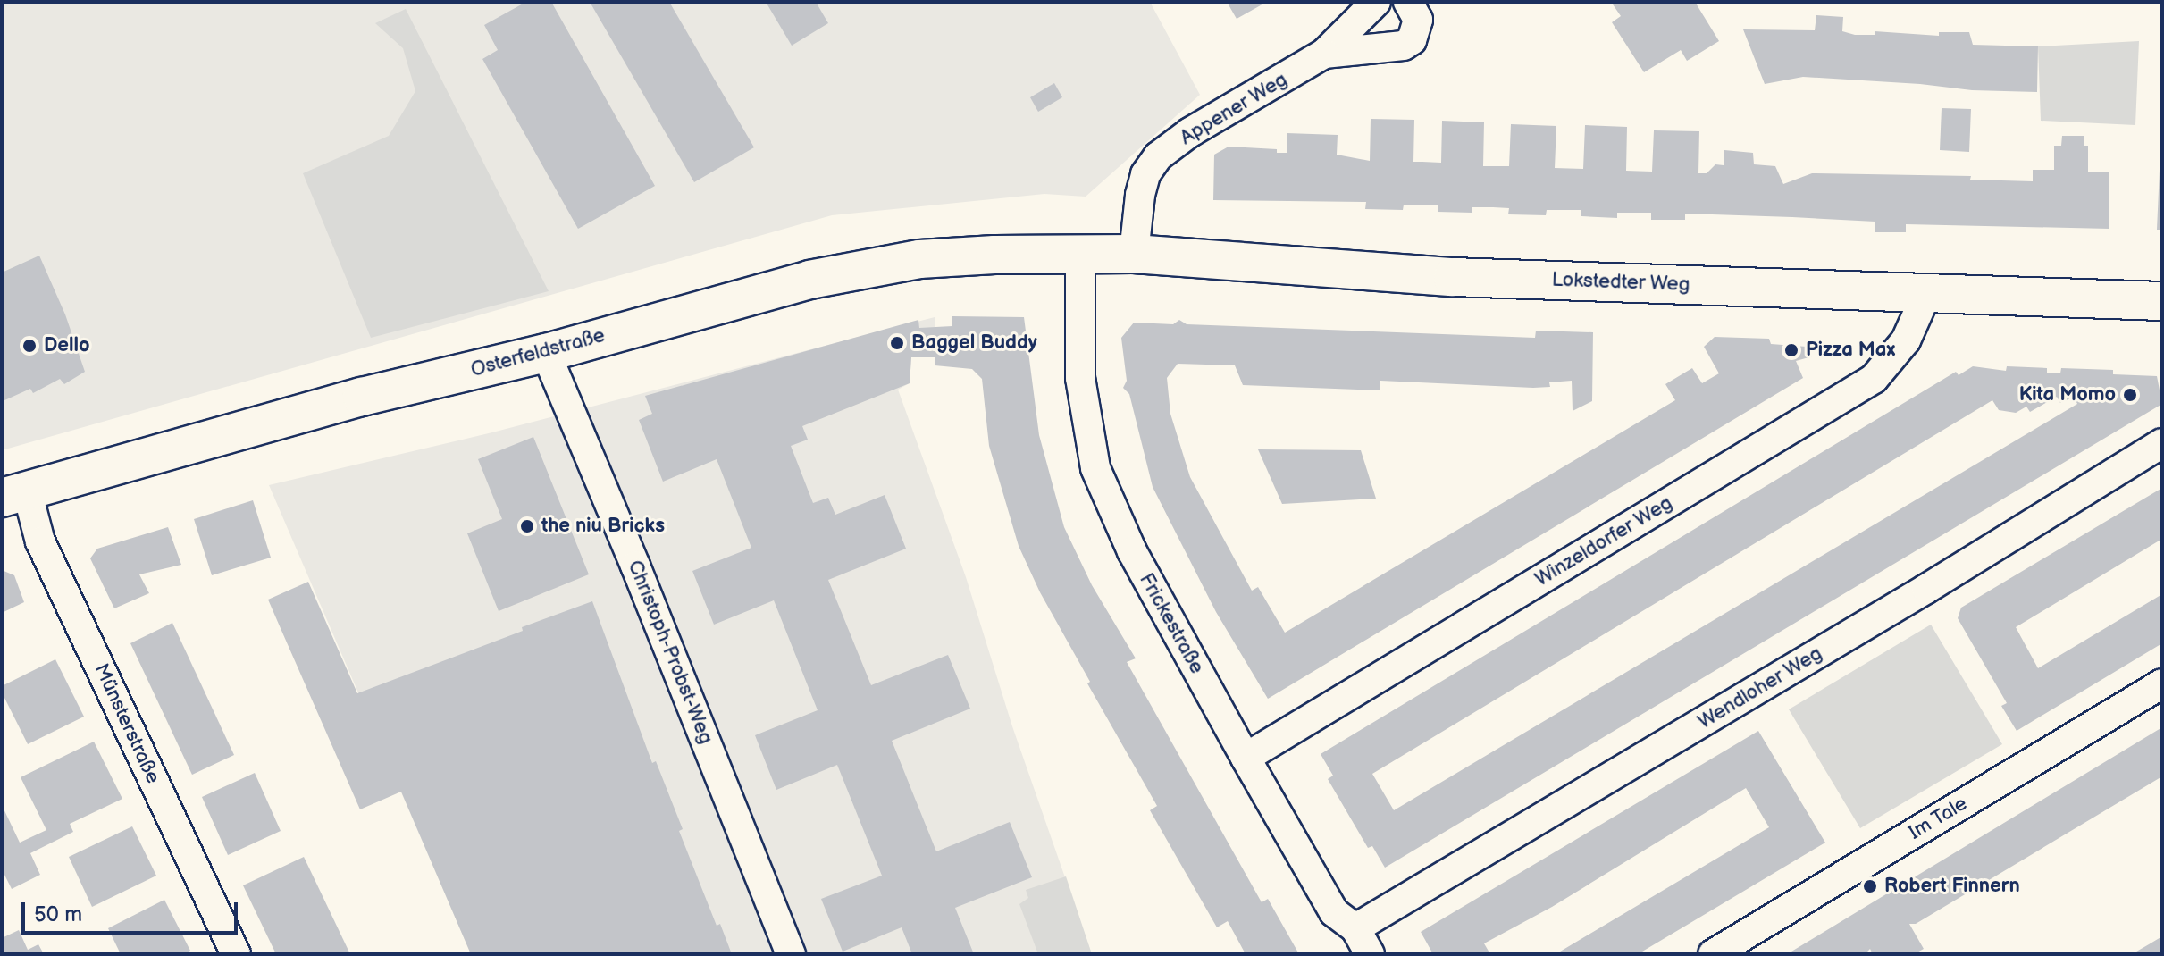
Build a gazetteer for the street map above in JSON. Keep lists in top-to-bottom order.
{
  "streets": {
    "main road": ["Lokstedter Weg", "Osterfeldstraße"],
    "street": [
      "Appener Weg",
      "Winzeldorfer Weg",
      "Frickestraße",
      "Christoph-Probst-Weg",
      "Wendloher Weg",
      "Münsterstraße",
      "Im Tale"
    ]
  },
  "crossings": [
    ["Appener Weg", "Lokstedter Weg"],
    ["Lokstedter Weg", "Osterfeldstraße"],
    ["Lokstedter Weg", "Winzeldorfer Weg"],
    ["Lokstedter Weg", "Frickestraße"],
    ["Osterfeldstraße", "Frickestraße"],
    ["Osterfeldstraße", "Christoph-Probst-Weg"],
    ["Osterfeldstraße", "Münsterstraße"],
    ["Winzeldorfer Weg", "Frickestraße"],
    ["Frickestraße", "Wendloher Weg"]
  ],
  "places": [
    "Baggel Buddy",
    "Dello",
    "Pizza Max",
    "Kita Momo",
    "the niu Bricks",
    "Robert Finnern"
  ],
  "scale_bar": "50 m"
}
